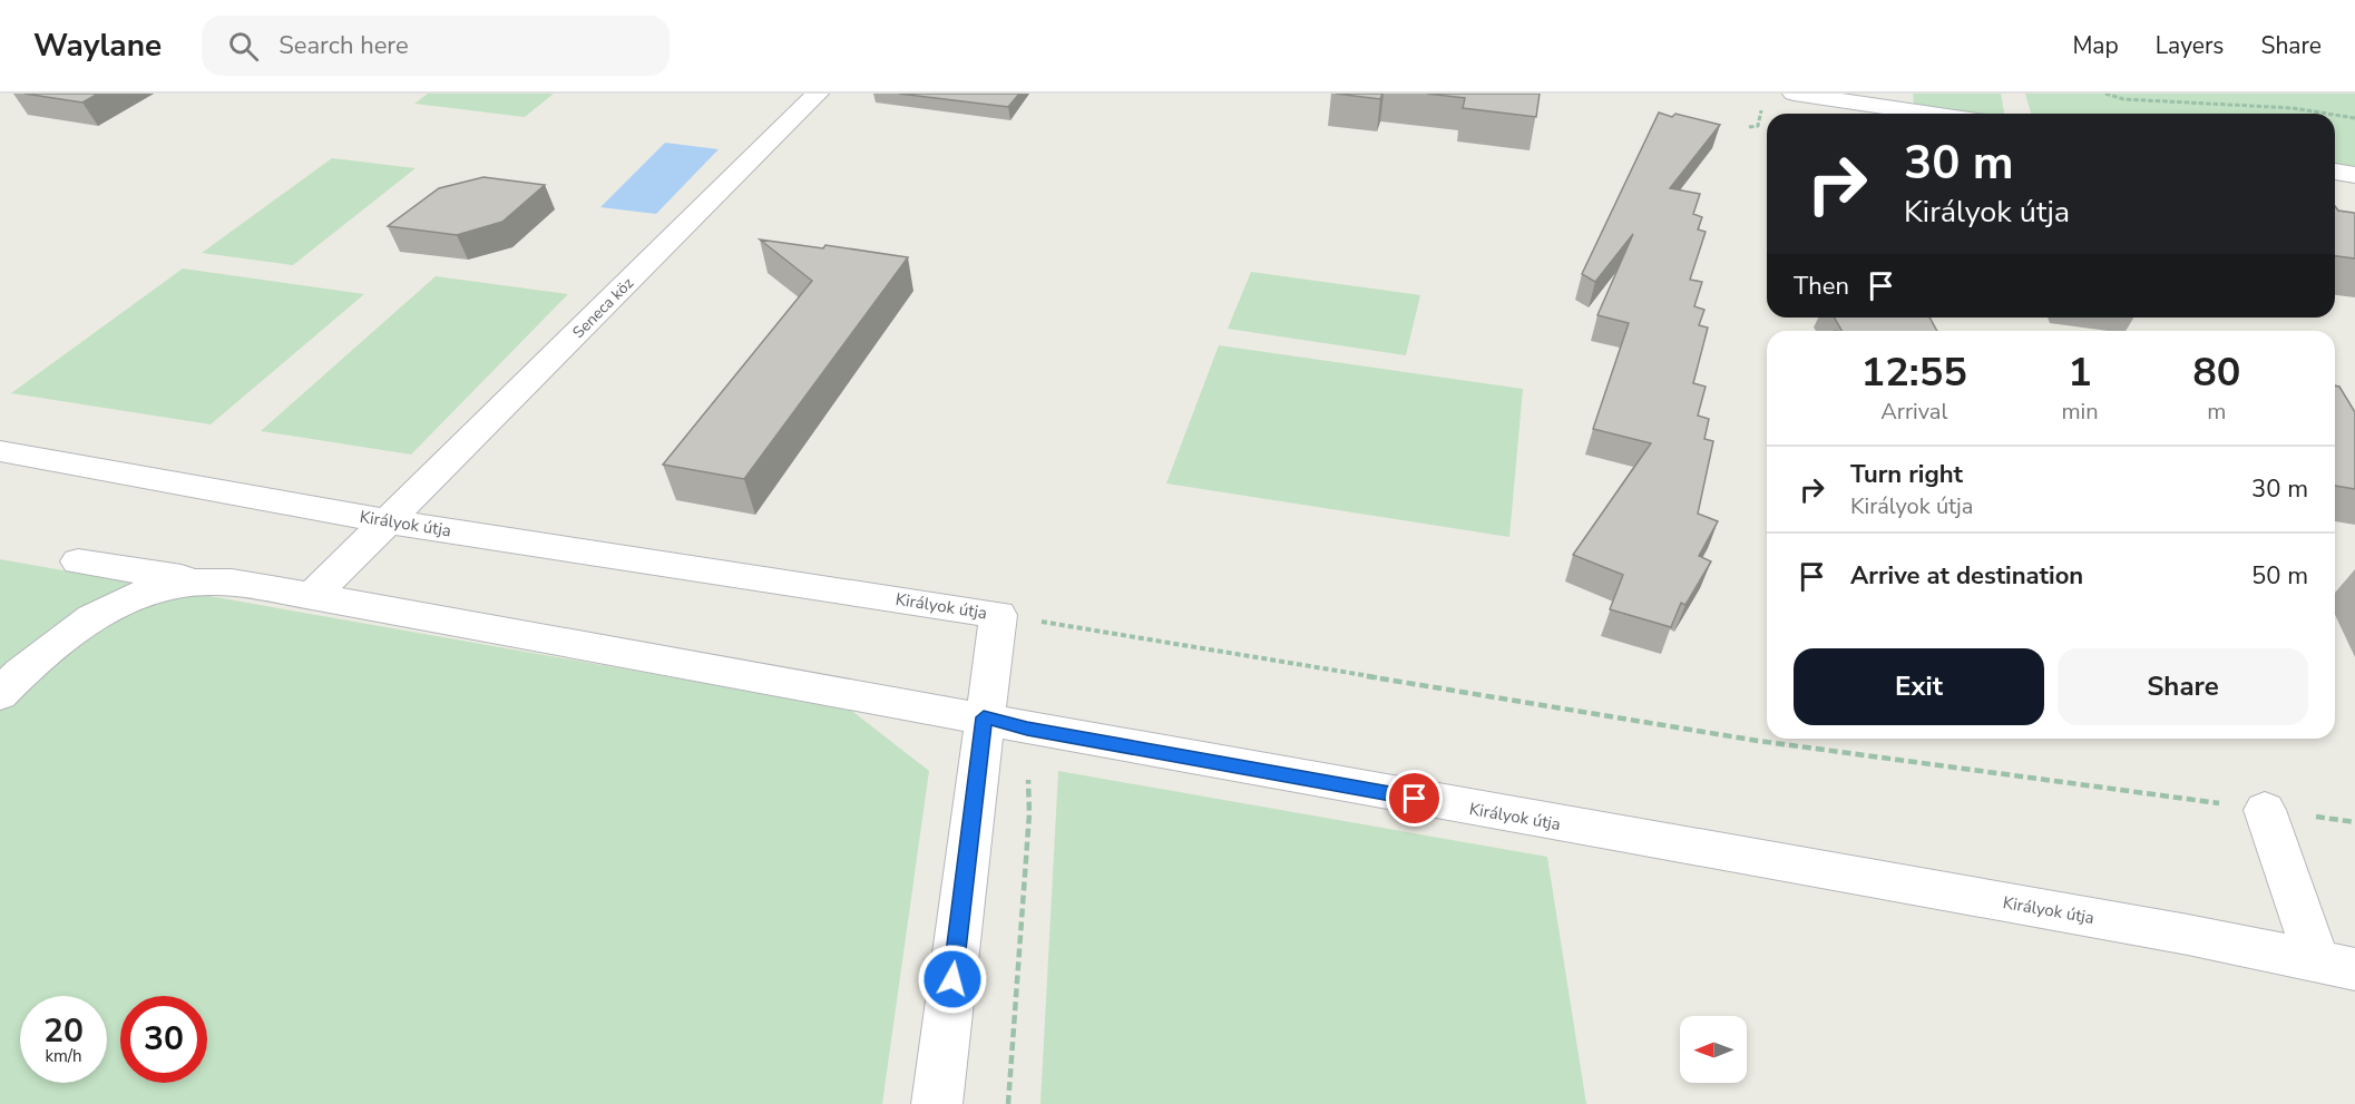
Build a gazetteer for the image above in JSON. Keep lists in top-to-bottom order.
{
  "streets": {
    "street": ["Seneca köz", "Királyok útja"]
  },
  "crossings": [
    ["Seneca köz", "Királyok útja"]
  ],
  "north": "left",
  "page": {
    "header": "Waylane",
    "search": "Search here",
    "nav": ["Map", "Layers", "Share"],
    "turn": ["30 m", "Királyok útja"],
    "then": "Then",
    "eta": [
      "12:55",
      "Arrival",
      "1",
      "min",
      "80",
      "m"
    ],
    "list": [
      {
        "name": "Turn right",
        "note": "Királyok útja",
        "value": "30 m"
      },
      {
        "name": "Arrive at destination",
        "value": "50 m"
      }
    ],
    "buttons": ["Exit", "Share"],
    "speed": "20 km/h",
    "limit": "30"
  }
}
